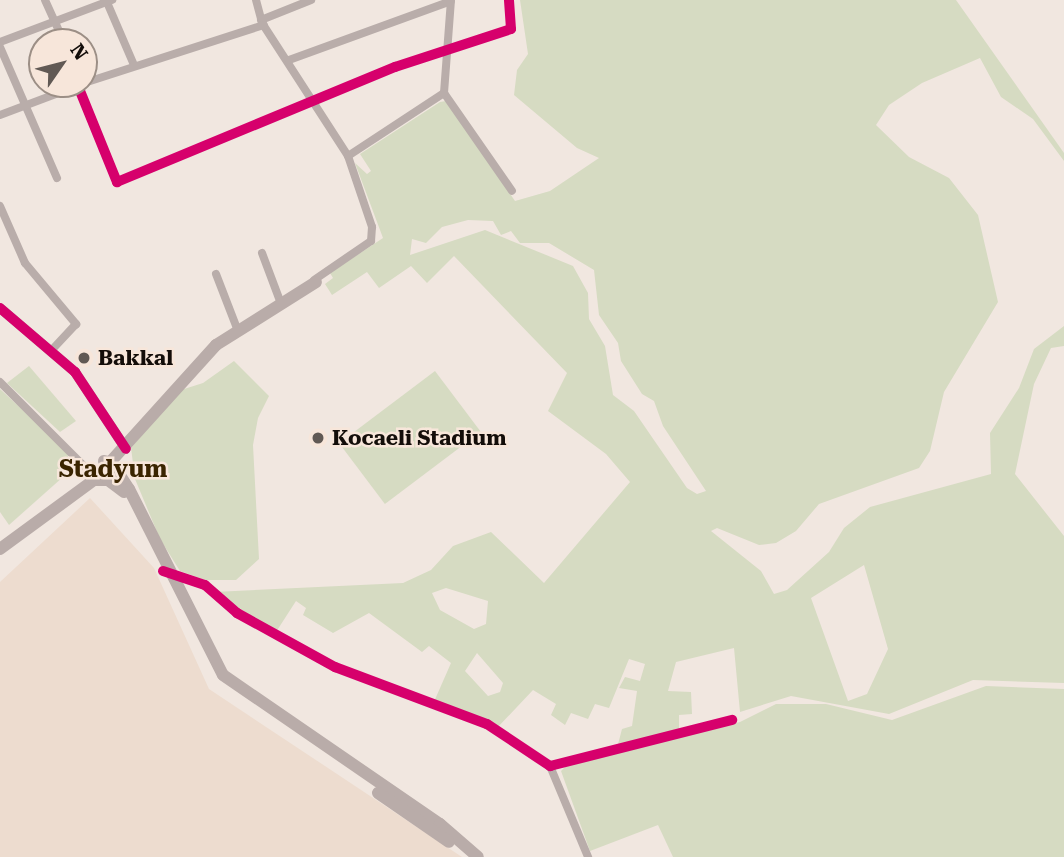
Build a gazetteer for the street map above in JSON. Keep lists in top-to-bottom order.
{
  "districts": ["Stadyum"],
  "places": ["Bakkal", "Kocaeli Stadium"],
  "north": "top right"
}
